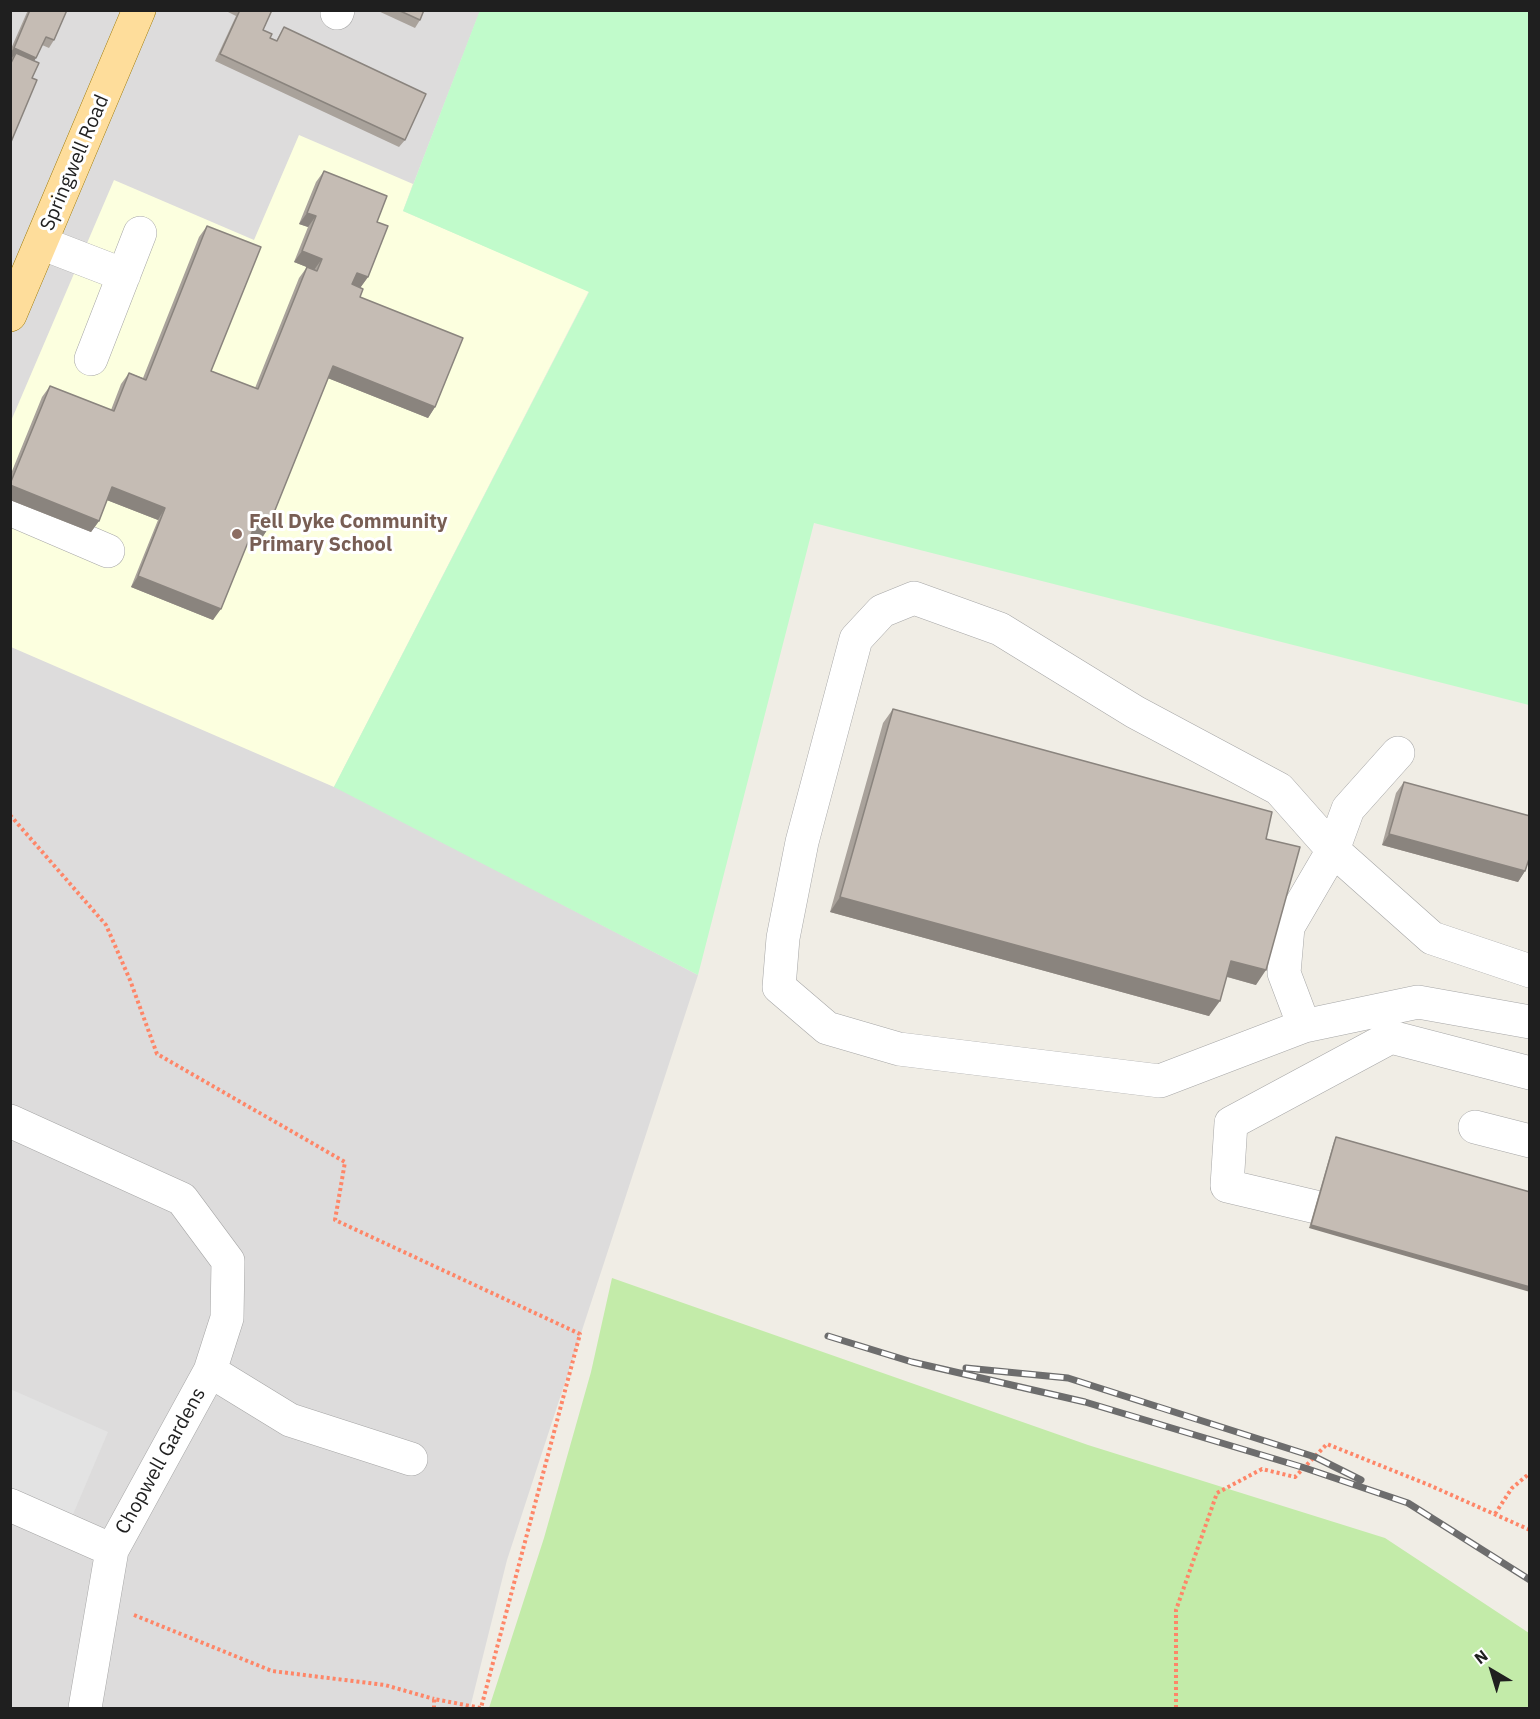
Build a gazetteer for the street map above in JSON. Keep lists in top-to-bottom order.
{
  "streets": {
    "main road": ["Springwell Road"],
    "street": ["Chopwell Gardens"]
  },
  "places": ["Fell Dyke Community Primary School"],
  "north": "top left"
}
